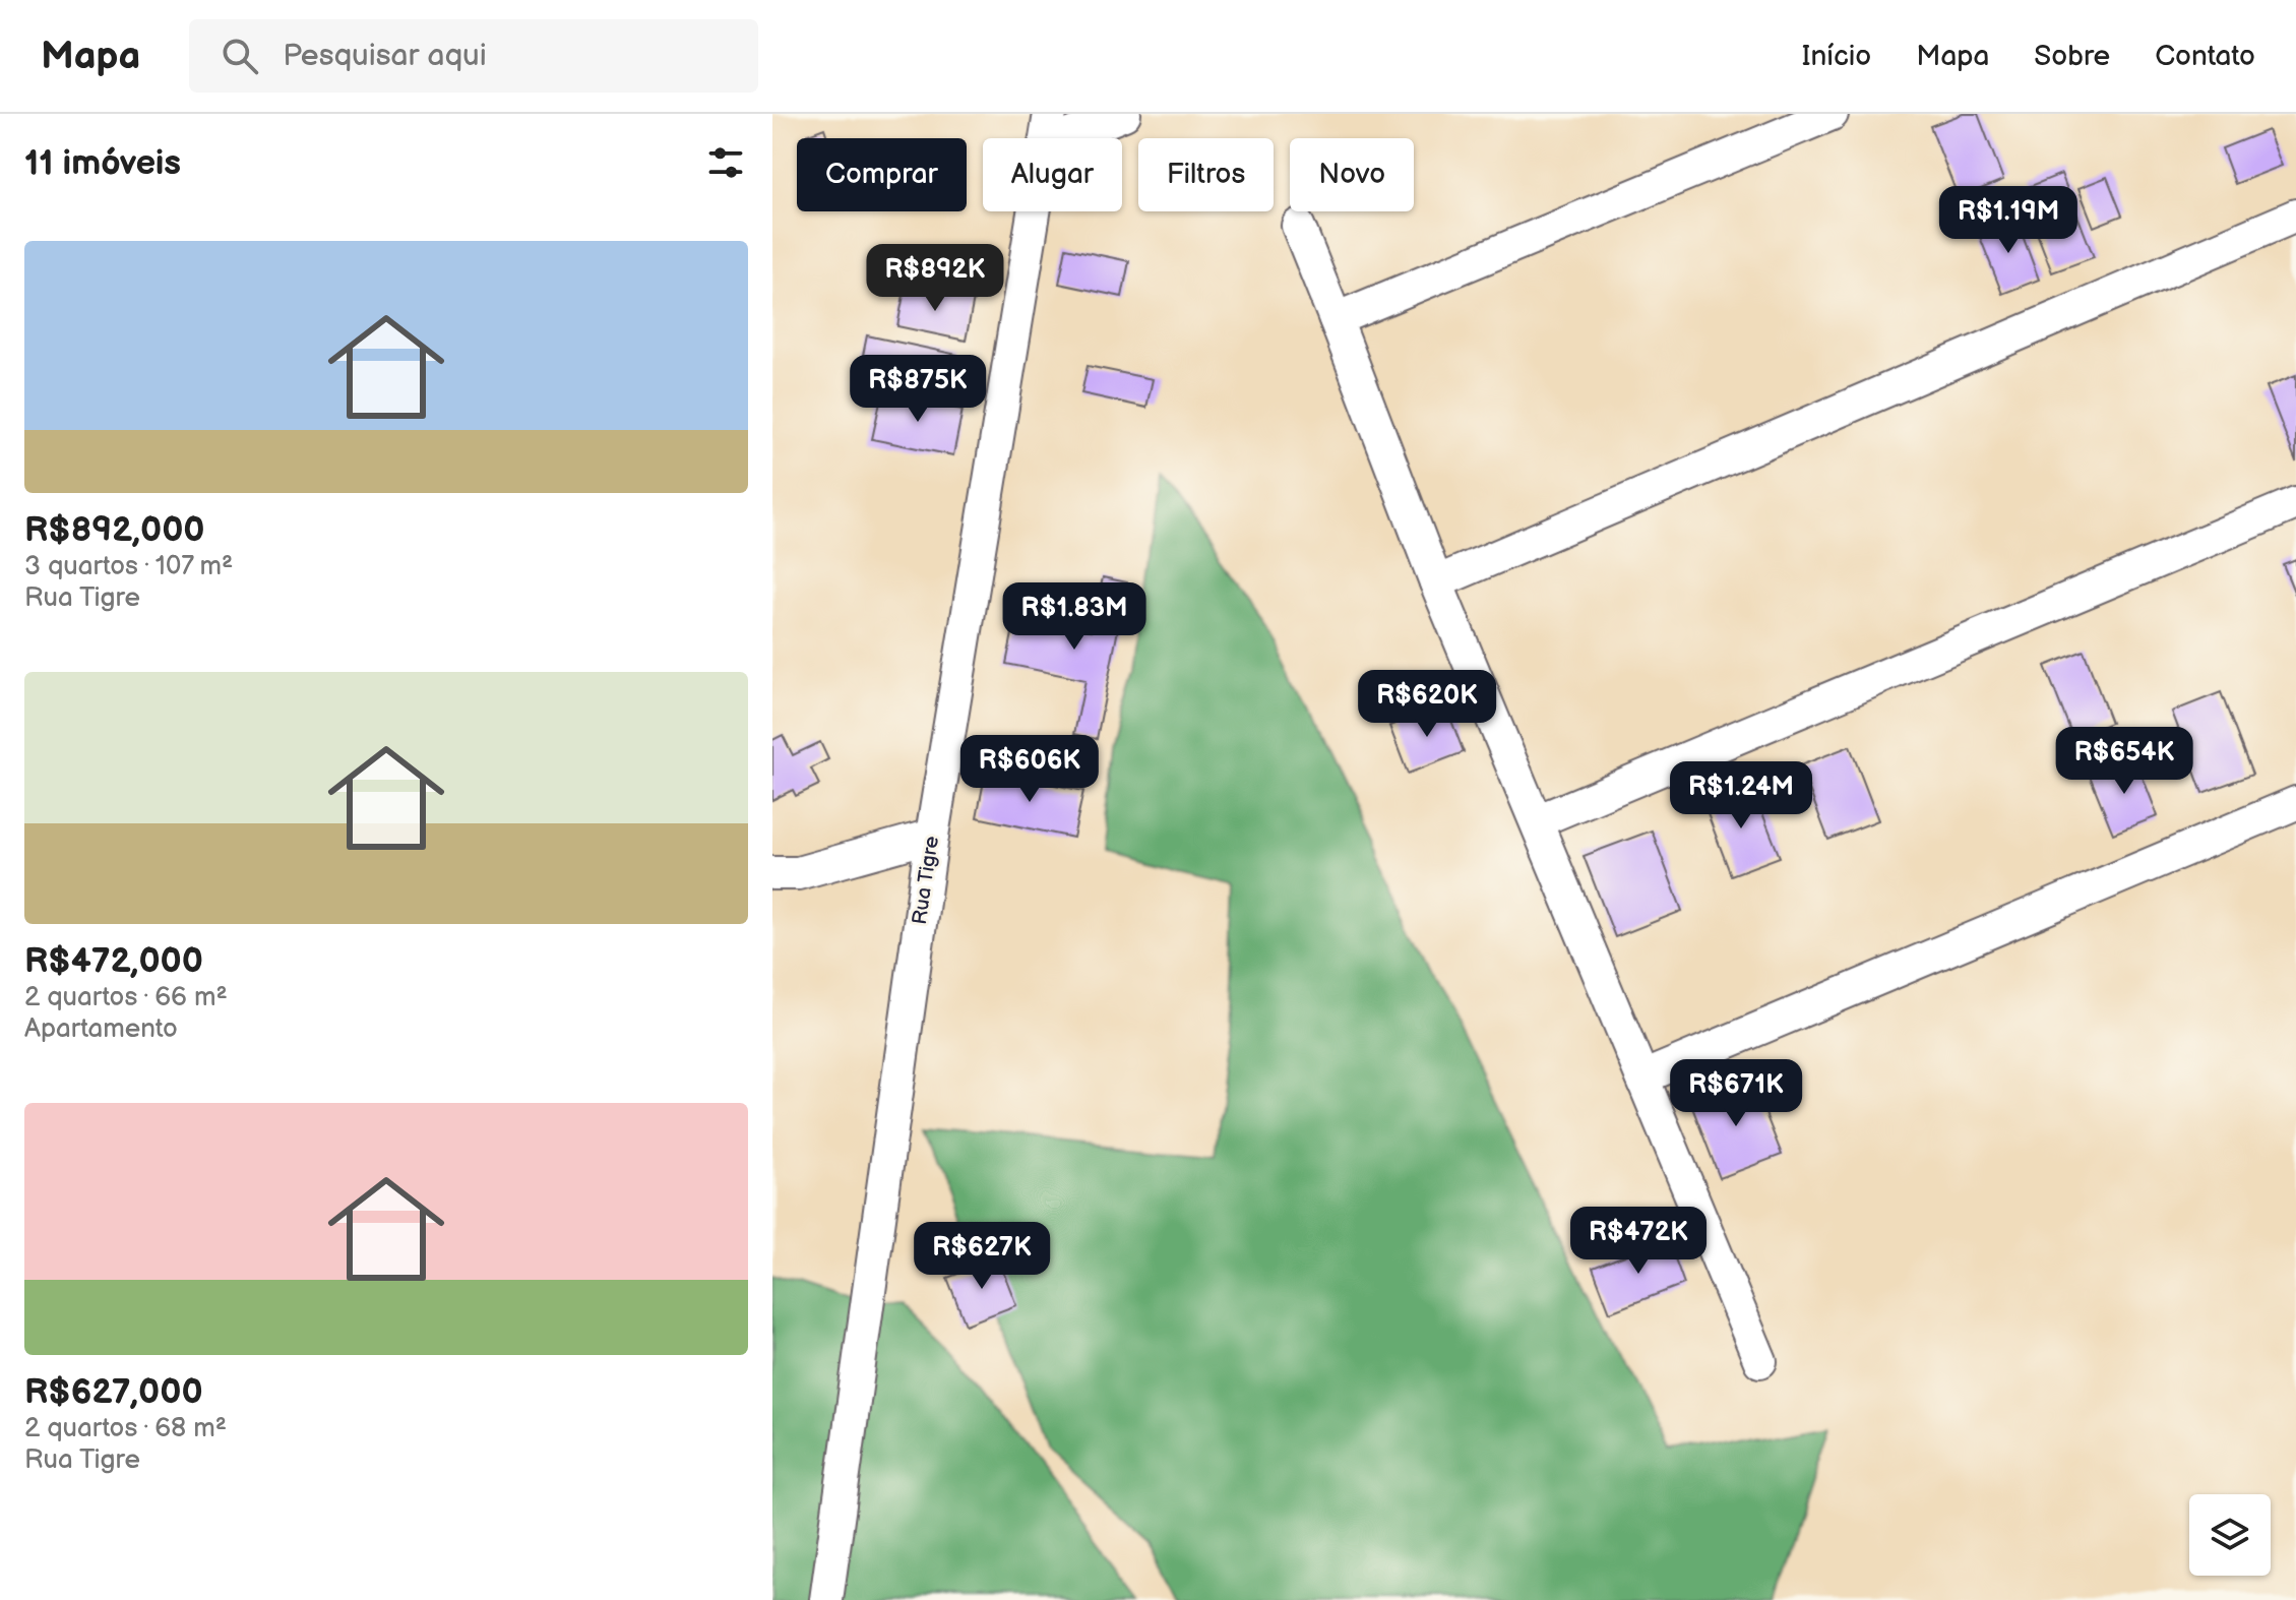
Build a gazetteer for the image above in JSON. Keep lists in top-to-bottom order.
{
  "streets": {
    "street": ["Rua Tigre"]
  },
  "page": {
    "header": "Mapa",
    "search": "Pesquisar aqui",
    "nav": [
      "Início",
      "Mapa",
      "Sobre",
      "Contato"
    ],
    "heading": "11 imóveis",
    "chip": [
      "Comprar",
      "Alugar",
      "Filtros",
      "Novo"
    ],
    "price": [
      "R$1.19M",
      "R$892K",
      "R$875K",
      "R$1.83M",
      "R$620K",
      "R$654K",
      "R$606K",
      "R$1.24M",
      "R$671K",
      "R$472K",
      "R$627K"
    ],
    "list": [
      {
        "name": "R$892,000",
        "note": "3 quartos · 107 m² · Rua Tigre"
      },
      {
        "name": "R$472,000",
        "note": "2 quartos · 66 m² · Apartamento"
      },
      {
        "name": "R$627,000",
        "note": "2 quartos · 68 m² · Rua Tigre"
      }
    ]
  }
}
